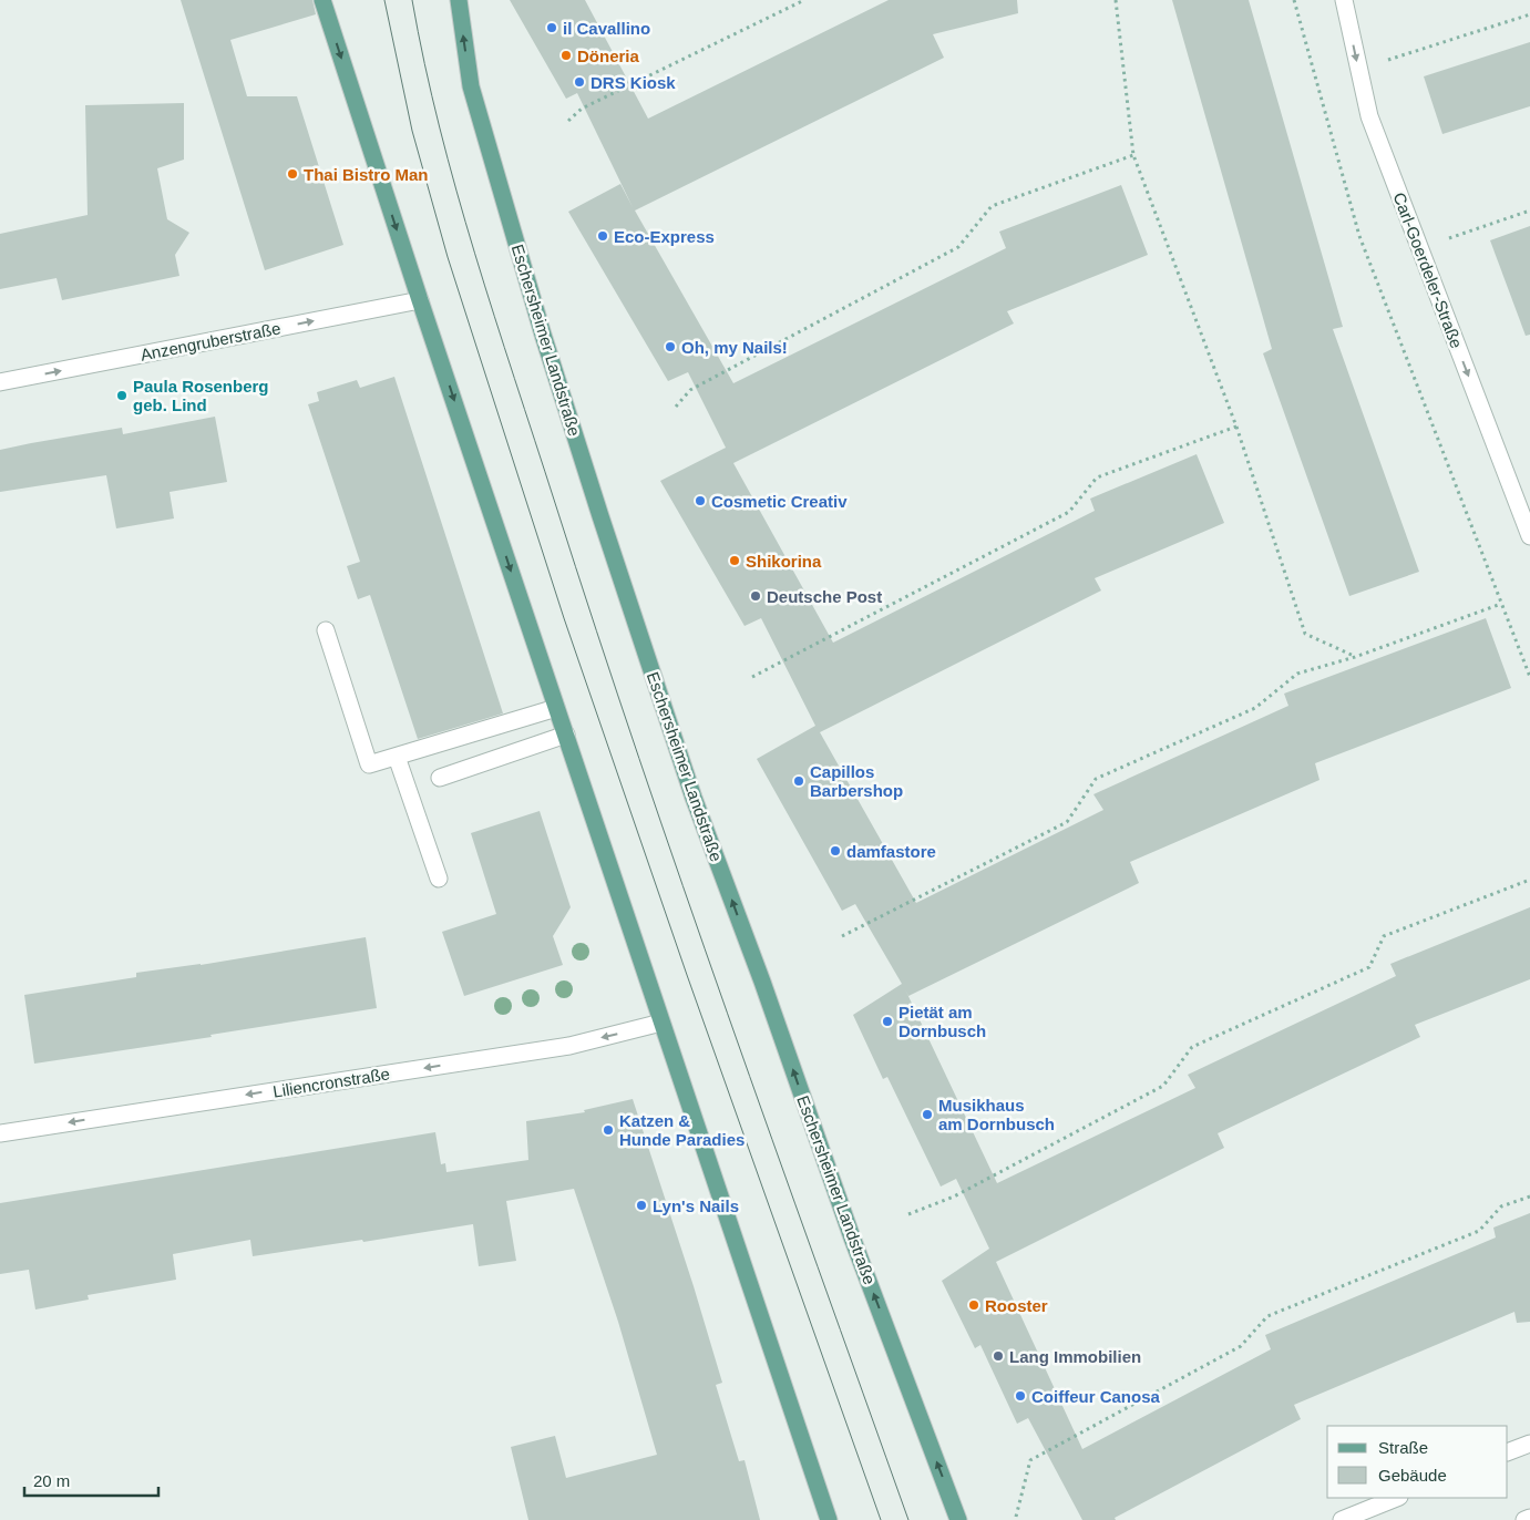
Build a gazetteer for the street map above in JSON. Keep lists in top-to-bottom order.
{
  "streets": {
    "main road": ["Eschersheimer Landstraße"],
    "street": ["Carl-Goerdeler-Straße", "Anzengruberstraße", "Liliencronstraße"]
  },
  "one_way": ["Carl-Goerdeler-Straße", "Anzengruberstraße", "Liliencronstraße"],
  "places": [
    "il Cavallino",
    "Döneria",
    "DRS Kiosk",
    "Thai Bistro Man",
    "Eco-Express",
    "Oh, my Nails!",
    "Paula Rosenberg geb. Lind",
    "Cosmetic Creativ",
    "Shikorina",
    "Deutsche Post",
    "Capillos Barbershop",
    "damfastore",
    "Pietät am Dornbusch",
    "Musikhaus am Dornbusch",
    "Katzen & Hunde Paradies",
    "Lyn's Nails",
    "Rooster",
    "Lang Immobilien",
    "Coiffeur Canosa"
  ],
  "legend": ["Straße", "Gebäude"],
  "scale_bar": "20 m"
}
